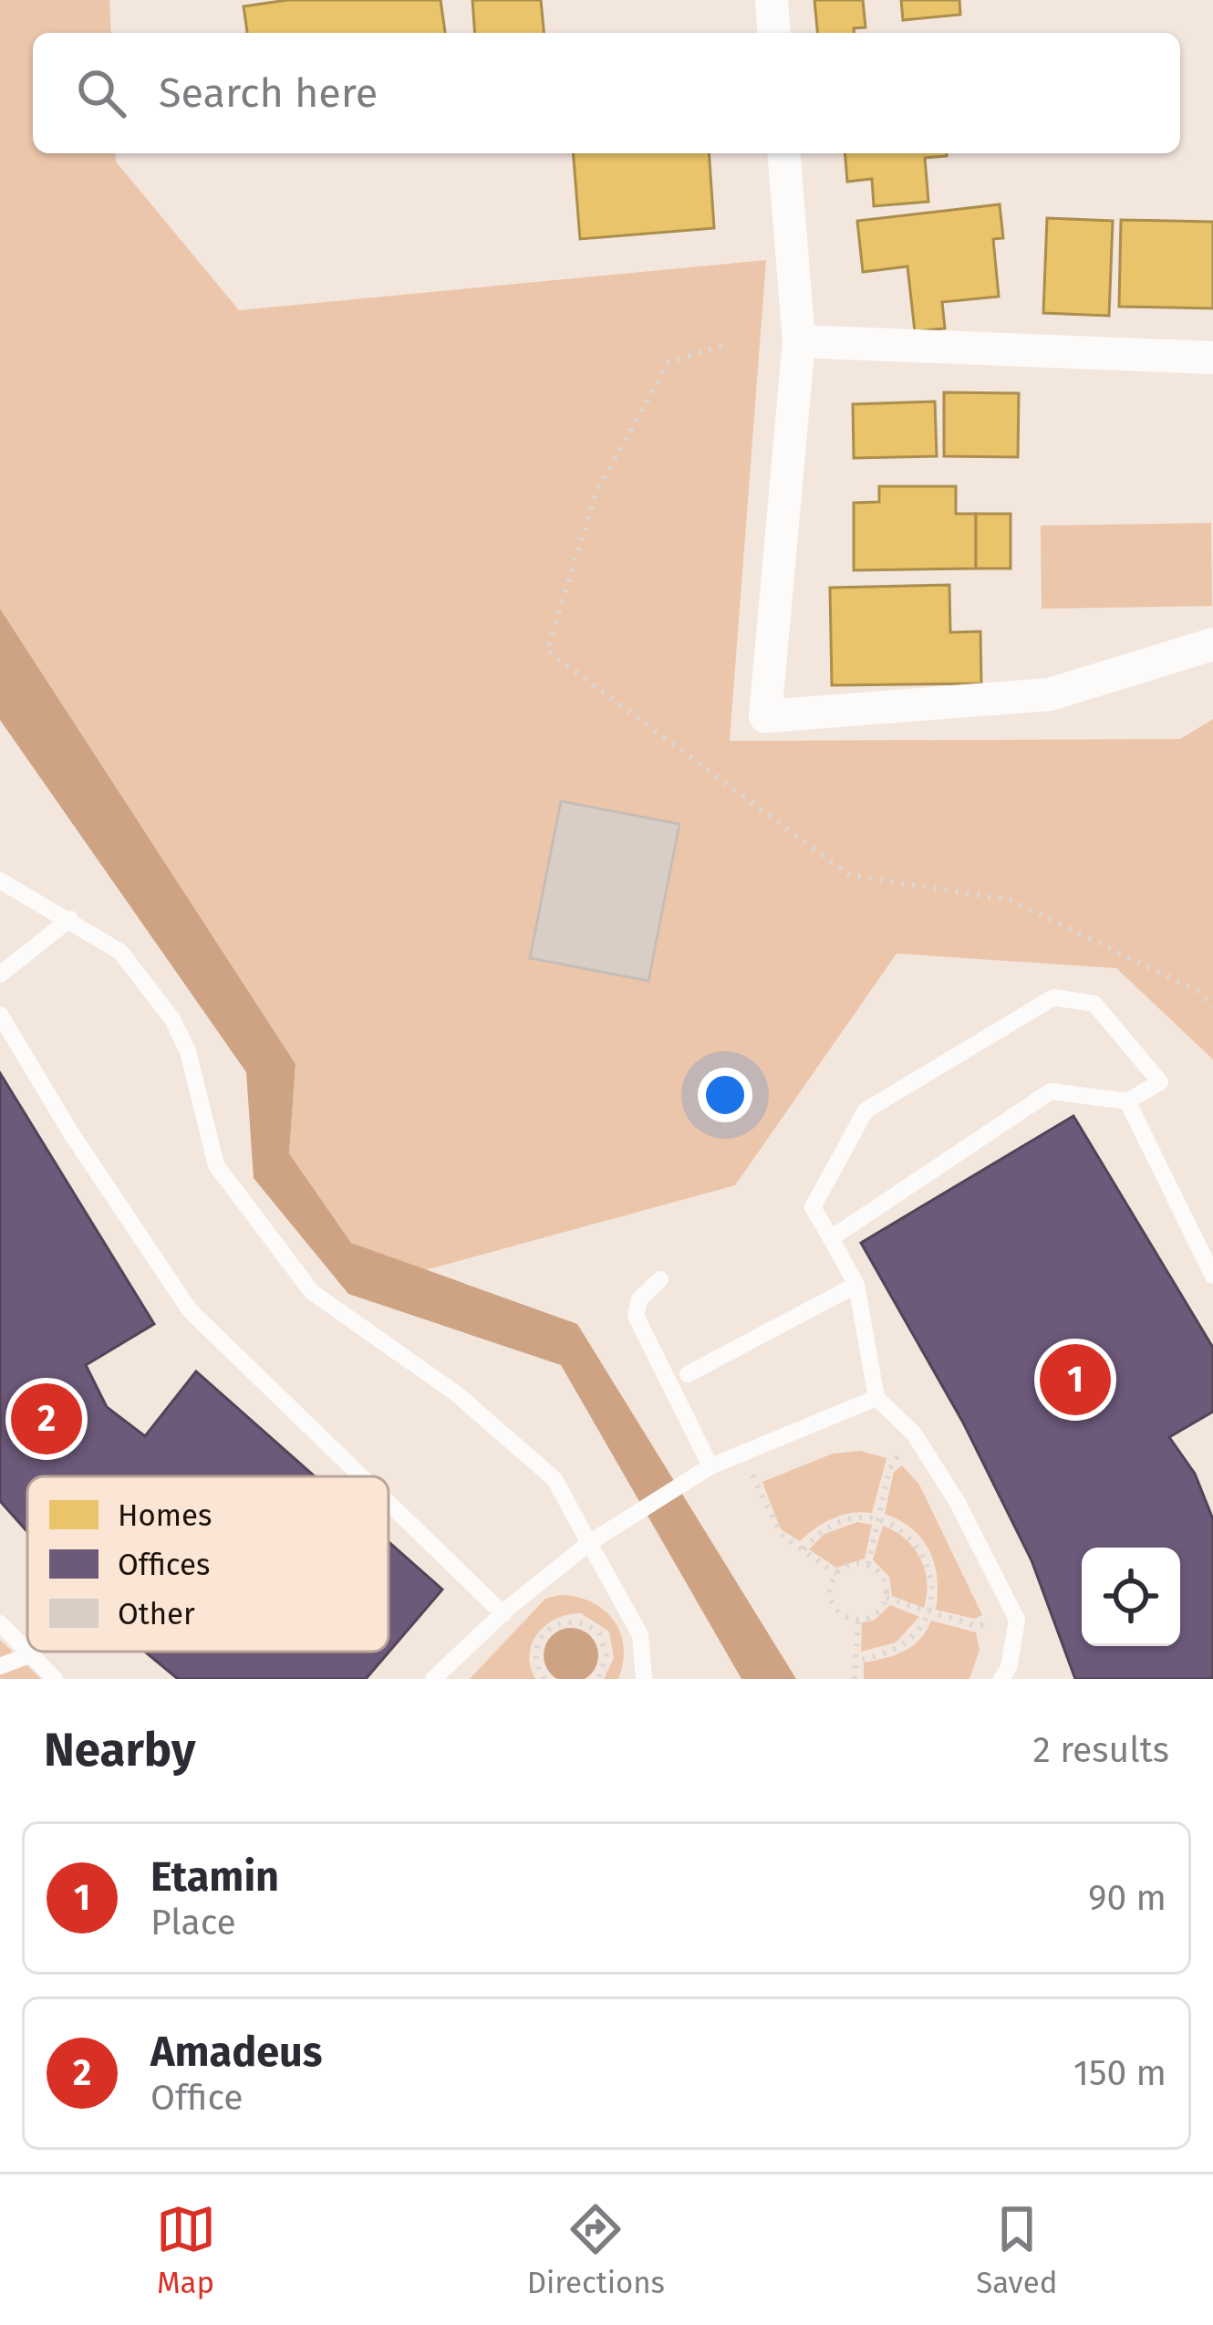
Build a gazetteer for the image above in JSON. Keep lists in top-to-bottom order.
{
  "legend": ["Homes", "Offices", "Other"],
  "page": {
    "search": "Search here",
    "pins": ["1", "2"],
    "heading": ["Nearby", "2 results"],
    "list": [
      {
        "mark": "1",
        "name": "Etamin",
        "note": "Place",
        "value": "90 m"
      },
      {
        "mark": "2",
        "name": "Amadeus",
        "note": "Office",
        "value": "150 m"
      }
    ],
    "nav": ["Map", "Directions", "Saved"]
  }
}
